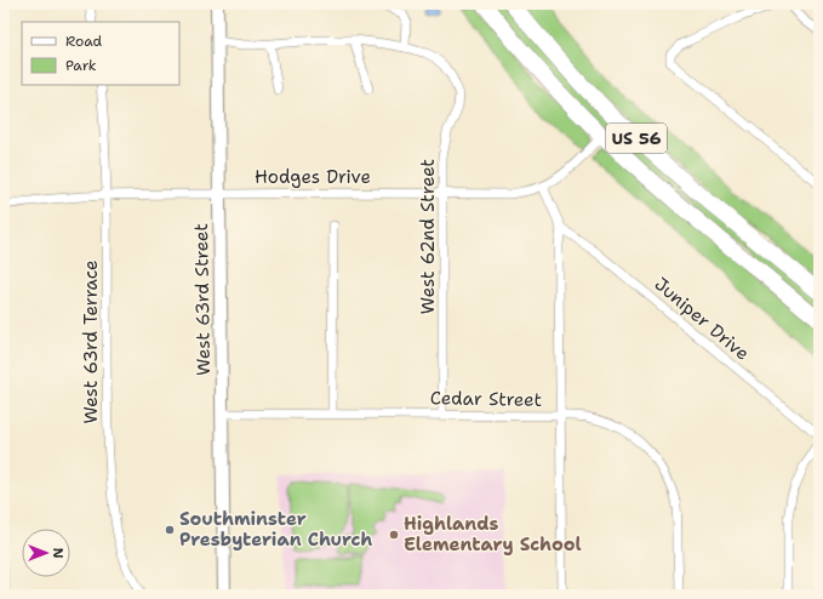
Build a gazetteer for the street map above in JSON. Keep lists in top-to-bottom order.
{
  "streets": {
    "highway": ["US 56"],
    "main road": ["West 63rd Street"],
    "street": [
      "Hodges Drive",
      "West 62nd Street",
      "Juniper Drive",
      "West 63rd Terrace",
      "Cedar Street"
    ]
  },
  "crossings": [
    ["US 56", "Hodges Drive"],
    ["Hodges Drive", "West 62nd Street"],
    ["Hodges Drive", "West 63rd Street"],
    ["Hodges Drive", "West 63rd Terrace"],
    ["West 62nd Street", "Cedar Street"],
    ["West 63rd Street", "Cedar Street"]
  ],
  "places": ["Southminster Presbyterian Church", "Highlands Elementary School"],
  "legend": ["Road", "Park"],
  "north": "right"
}
